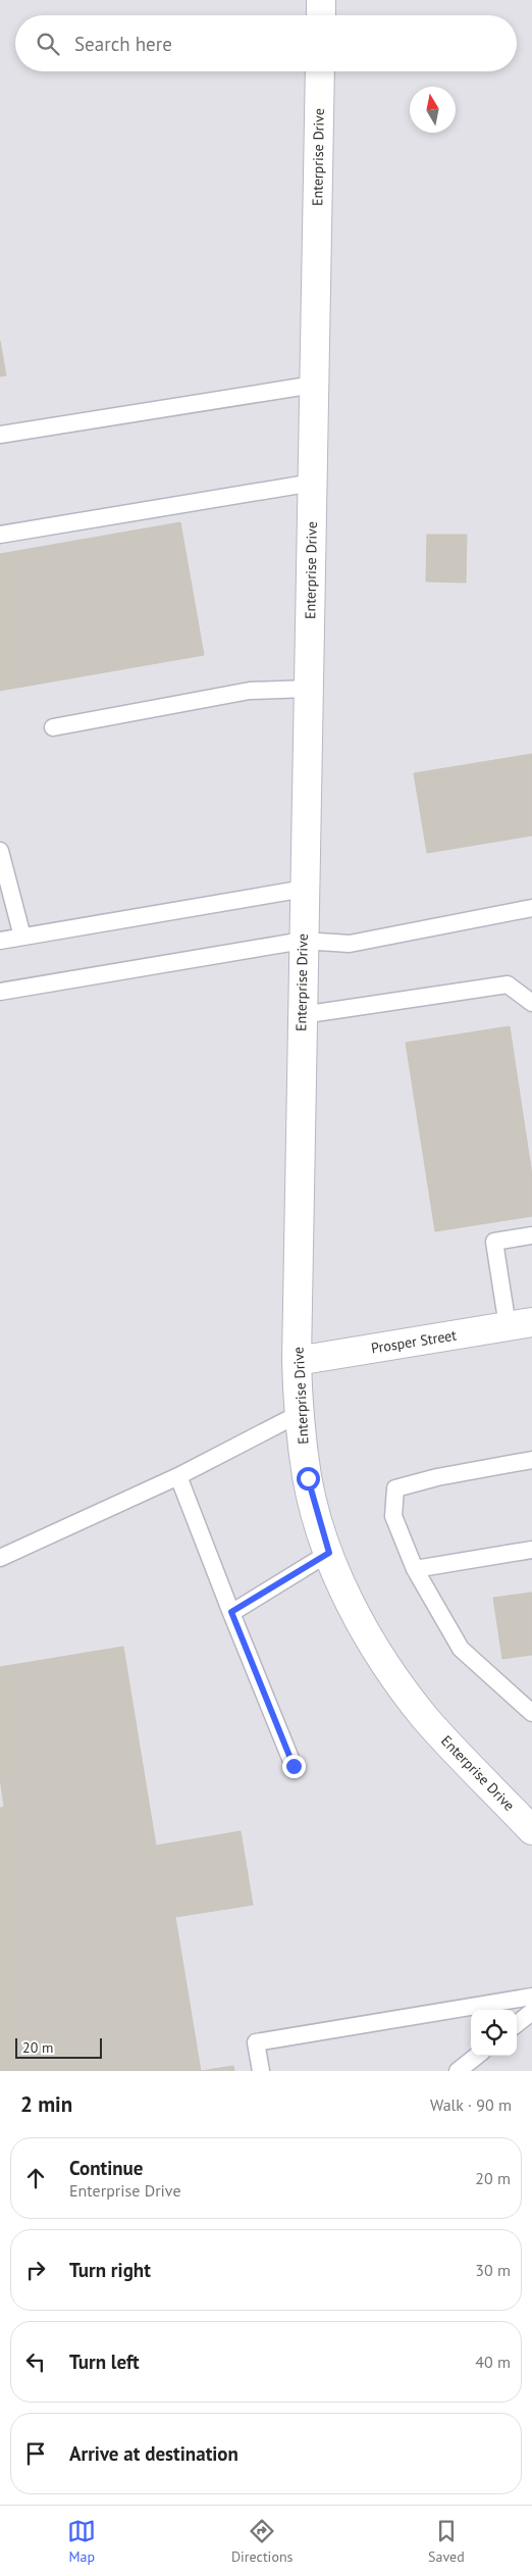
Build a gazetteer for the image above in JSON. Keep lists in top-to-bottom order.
{
  "streets": {
    "street": ["Enterprise Drive", "Prosper Street"]
  },
  "crossings": [
    ["Enterprise Drive", "Prosper Street"]
  ],
  "scale_bar": "20 m",
  "north": "top",
  "page": {
    "search": "Search here",
    "scale": "20 m",
    "heading": ["2 min", "Walk · 90 m"],
    "list": [
      ["Continue", "Enterprise Drive", "20 m"],
      ["Turn right", "30 m"],
      ["Turn left", "40 m"],
      "Arrive at destination"
    ],
    "nav": ["Map", "Directions", "Saved"]
  }
}
